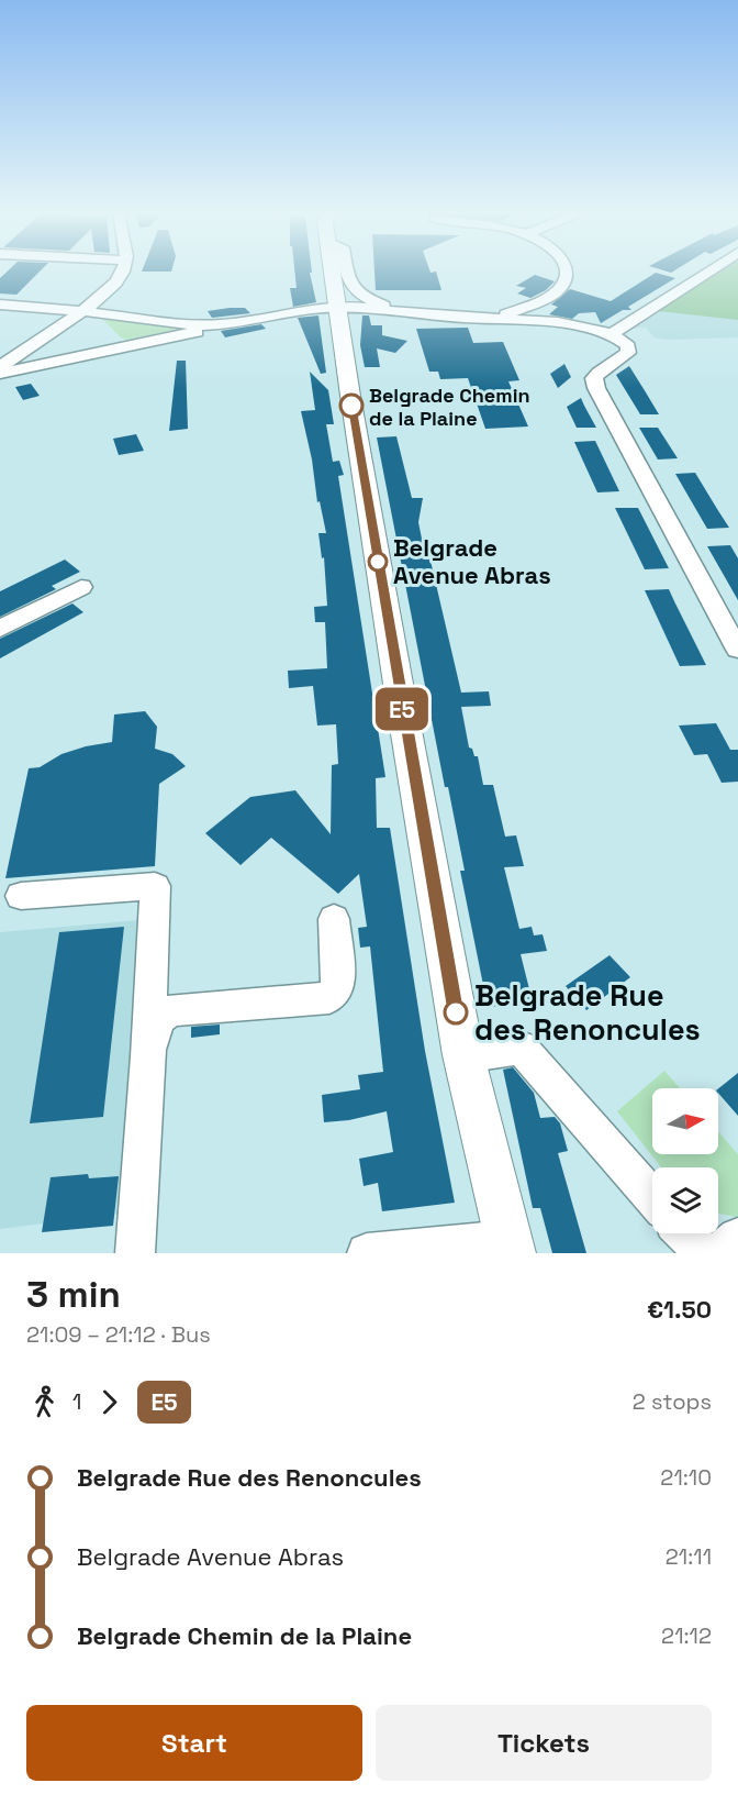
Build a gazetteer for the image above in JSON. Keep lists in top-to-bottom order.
{
  "places": ["Belgrade Chemin de la Plaine", "Belgrade Avenue Abras", "Belgrade Rue des Renoncules"],
  "lines": ["bus line E5"],
  "north": "right",
  "page": {
    "on_map": "E5",
    "heading": ["3 min", "21:09 – 21:12 · Bus", "€1.50"],
    "legs": ["1", "E5", "2 stops"],
    "list": [
      {
        "name": "Belgrade Rue des Renoncules",
        "value": "21:10"
      },
      {
        "name": "Belgrade Avenue Abras",
        "value": "21:11"
      },
      {
        "name": "Belgrade Chemin de la Plaine",
        "value": "21:12"
      }
    ],
    "buttons": ["Start", "Tickets"]
  }
}
